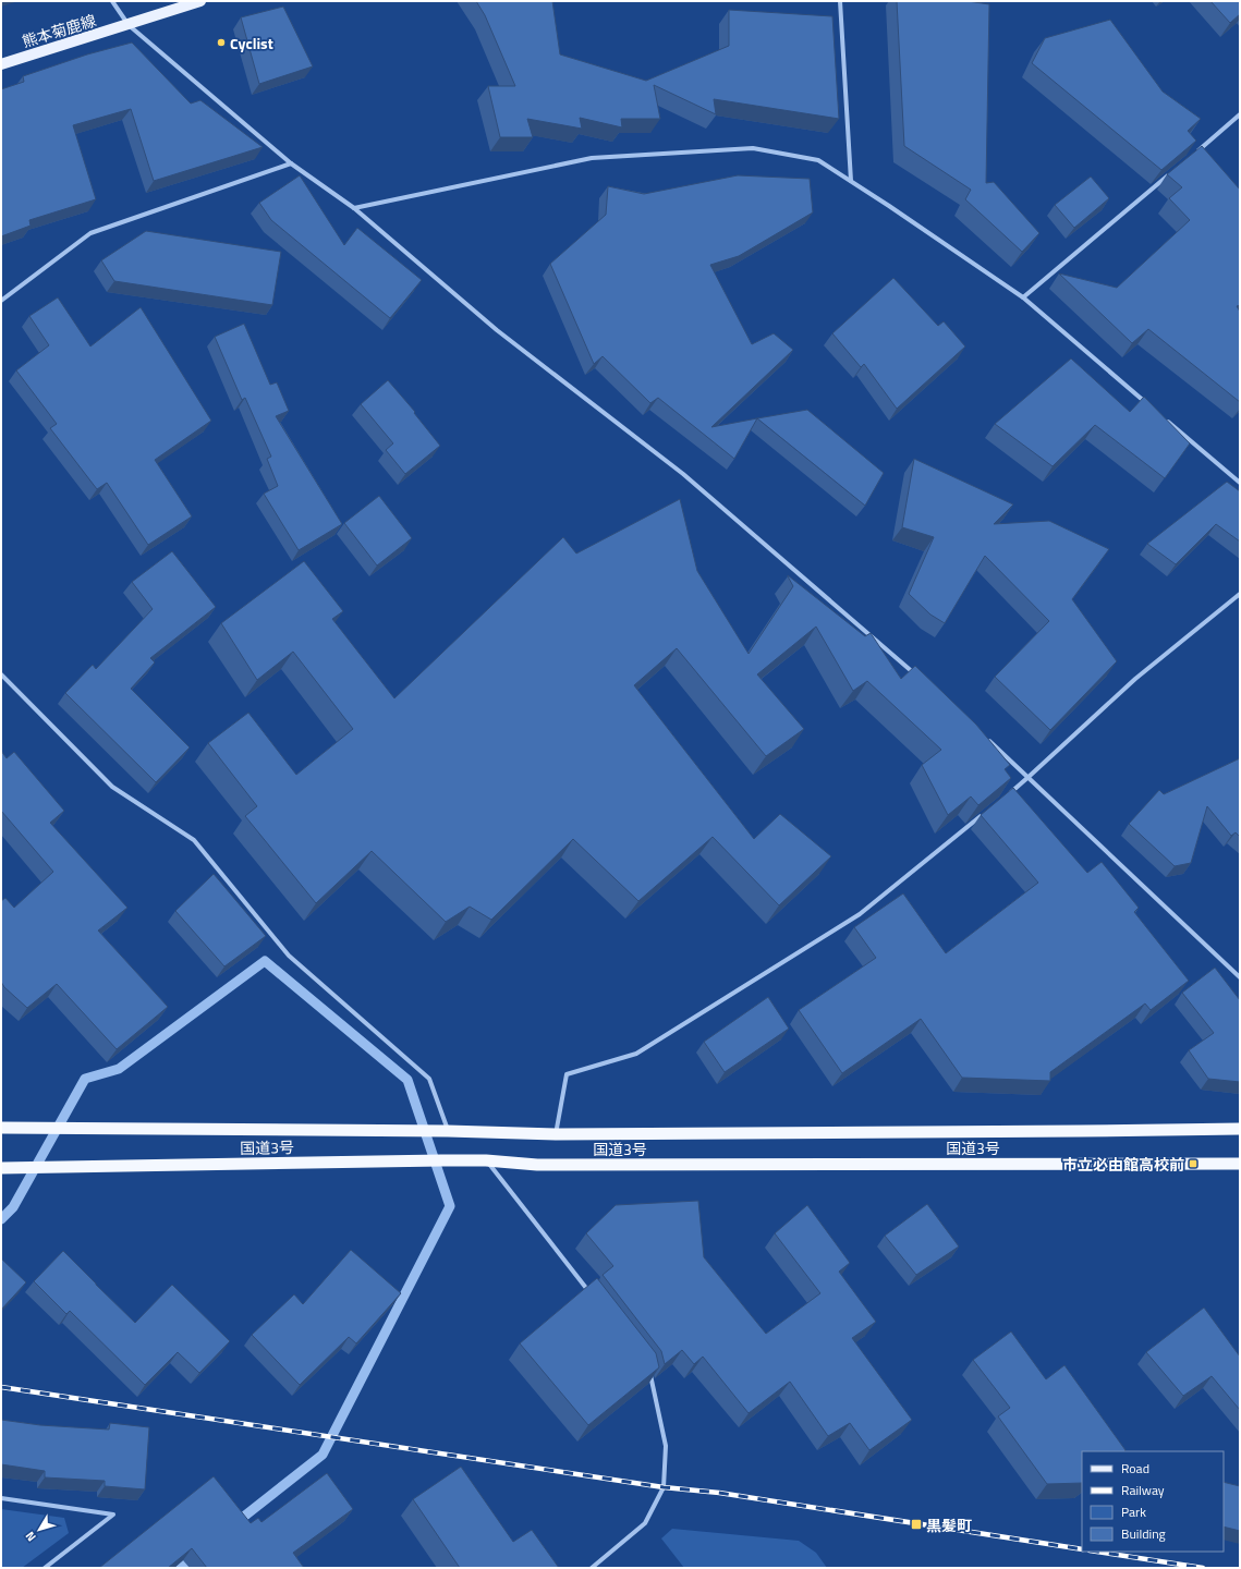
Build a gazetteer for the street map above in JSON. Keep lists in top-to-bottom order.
{
  "streets": {
    "highway": ["国道3号"],
    "main road": ["熊本菊鹿線"]
  },
  "places": {
    "other": ["Cyclist"],
    "transit": ["市立必由館高校前", "黒髪町"]
  },
  "legend": [
    "Road",
    "Railway",
    "Park",
    "Building"
  ],
  "north": "bottom left"
}
